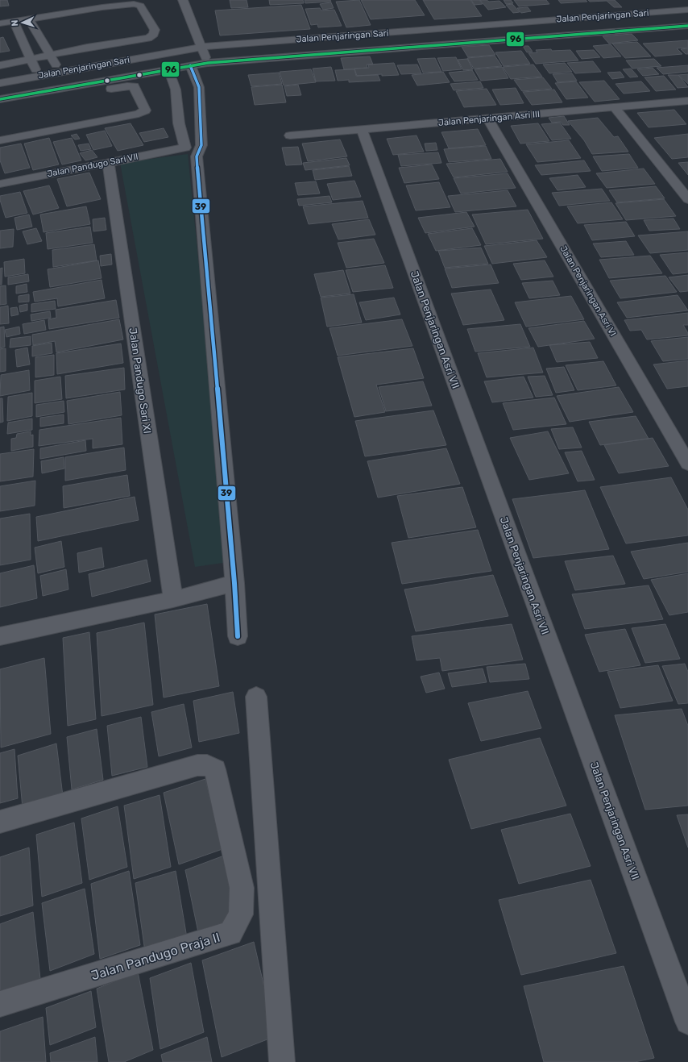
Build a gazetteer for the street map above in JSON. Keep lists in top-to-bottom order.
{
  "streets": {
    "street": [
      "Jalan Penjaringan Sari",
      "Jalan Penjaringan Asri III",
      "Jalan Pandugo Sari VII",
      "Jalan Penjaringan Asri VI",
      "Jalan Penjaringan Asri VII",
      "Jalan Pandugo Sari XI",
      "Jalan Pandugo Praja II"
    ]
  },
  "crossings": [
    ["Jalan Penjaringan Asri III", "Jalan Penjaringan Asri VI"],
    ["Jalan Penjaringan Asri III", "Jalan Penjaringan Asri VII"],
    ["Jalan Pandugo Sari VII", "Jalan Pandugo Sari XI"]
  ],
  "lines": ["transit line 96", "transit line 39"],
  "north": "left"
}
